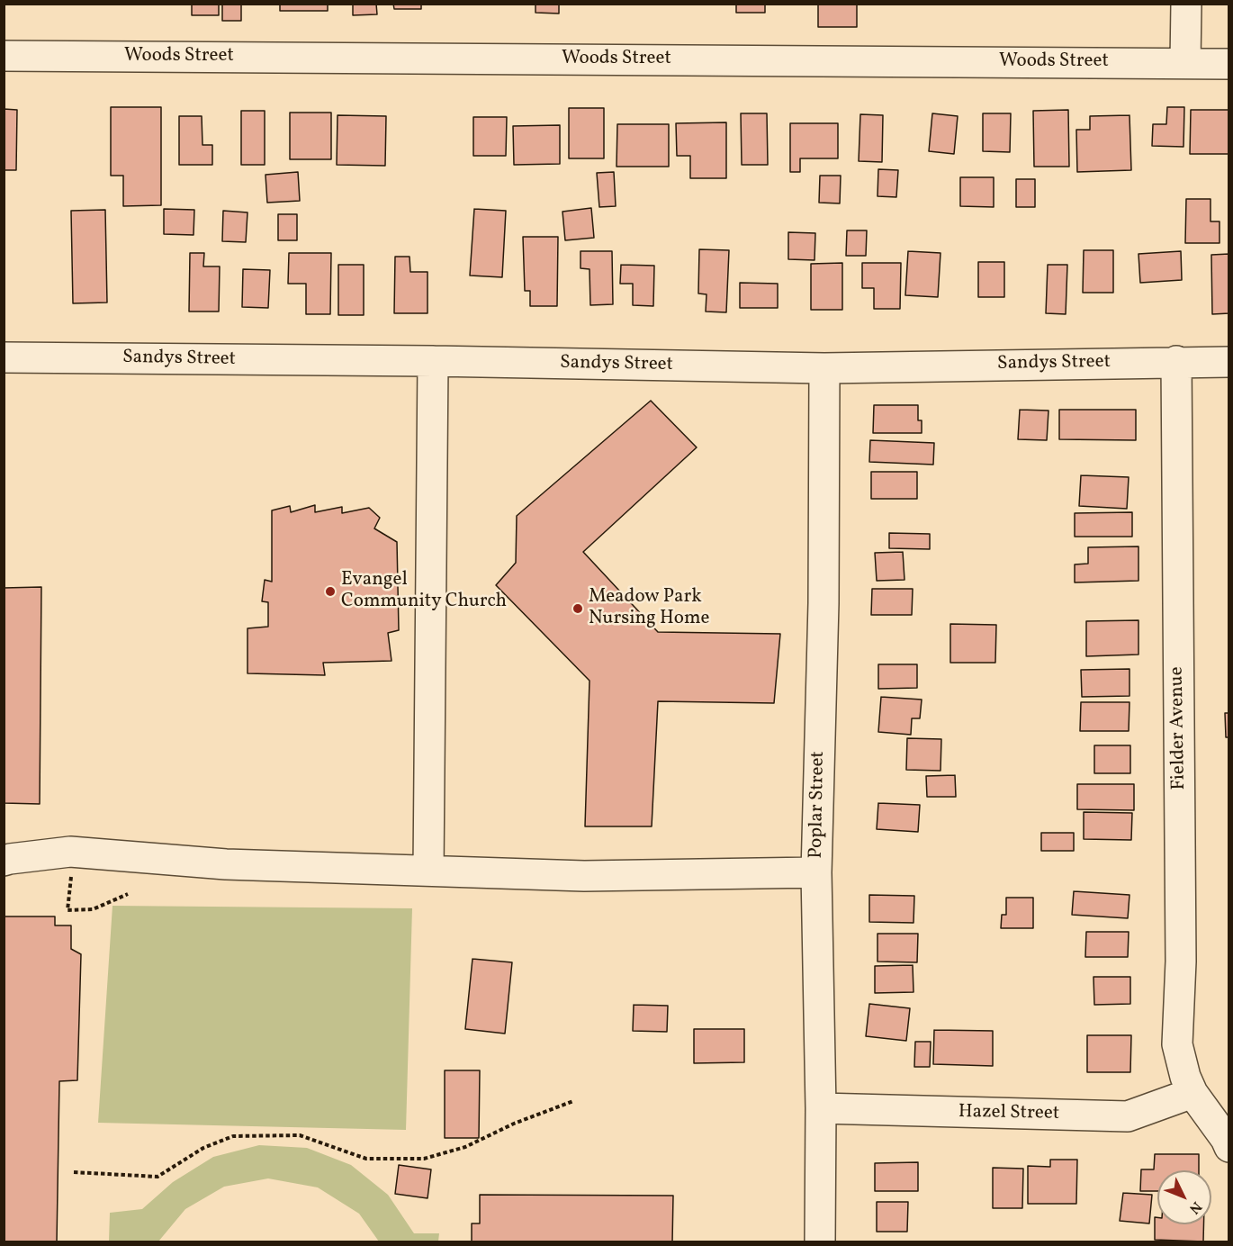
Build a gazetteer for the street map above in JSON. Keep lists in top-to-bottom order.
{
  "streets": {
    "street": [
      "Woods Street",
      "Sandys Street",
      "Fielder Avenue",
      "Poplar Street",
      "Hazel Street"
    ]
  },
  "crossings": [
    ["Sandys Street", "Fielder Avenue"],
    ["Sandys Street", "Poplar Street"],
    ["Fielder Avenue", "Hazel Street"],
    ["Poplar Street", "Hazel Street"]
  ],
  "places": ["Evangel Community Church", "Meadow Park Nursing Home"],
  "north": "bottom right"
}
